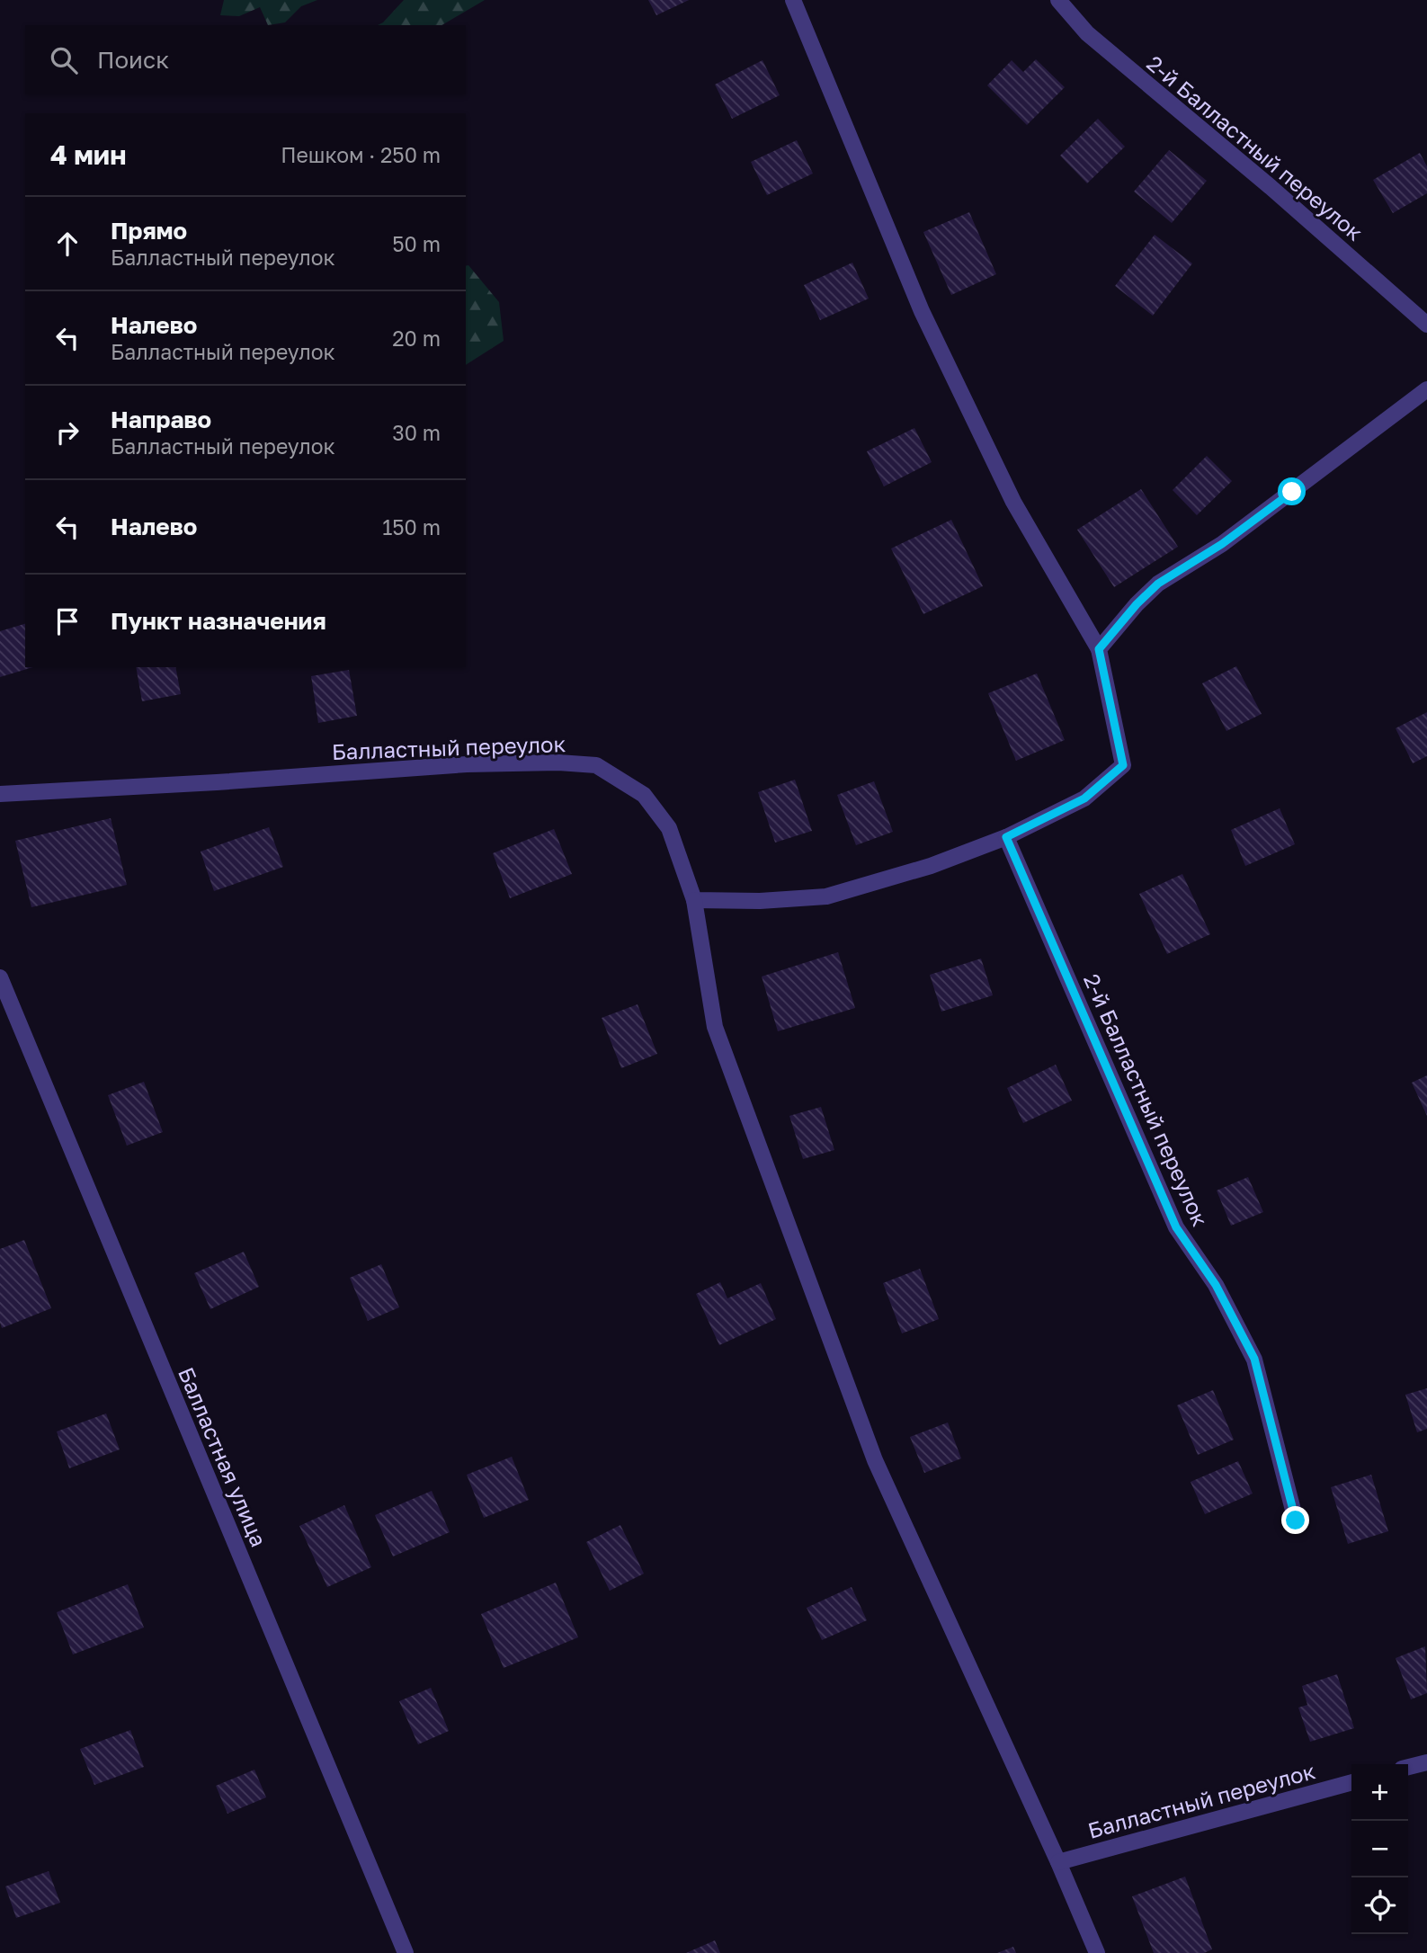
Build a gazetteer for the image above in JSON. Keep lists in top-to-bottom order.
{
  "streets": {
    "street": ["2-й Балластный переулок", "Балластный переулок", "Балластная улица"]
  },
  "page": {
    "search": "Поиск",
    "heading": ["4 мин", "Пешком · 250 m"],
    "list": [
      ["Прямо", "Балластный переулок", "50 m"],
      ["Налево", "Балластный переулок", "20 m"],
      ["Направо", "Балластный переулок", "30 m"],
      ["Налево", "150 m"],
      "Пункт назначения"
    ],
    "map_buttons": ["+", "−"]
  }
}
